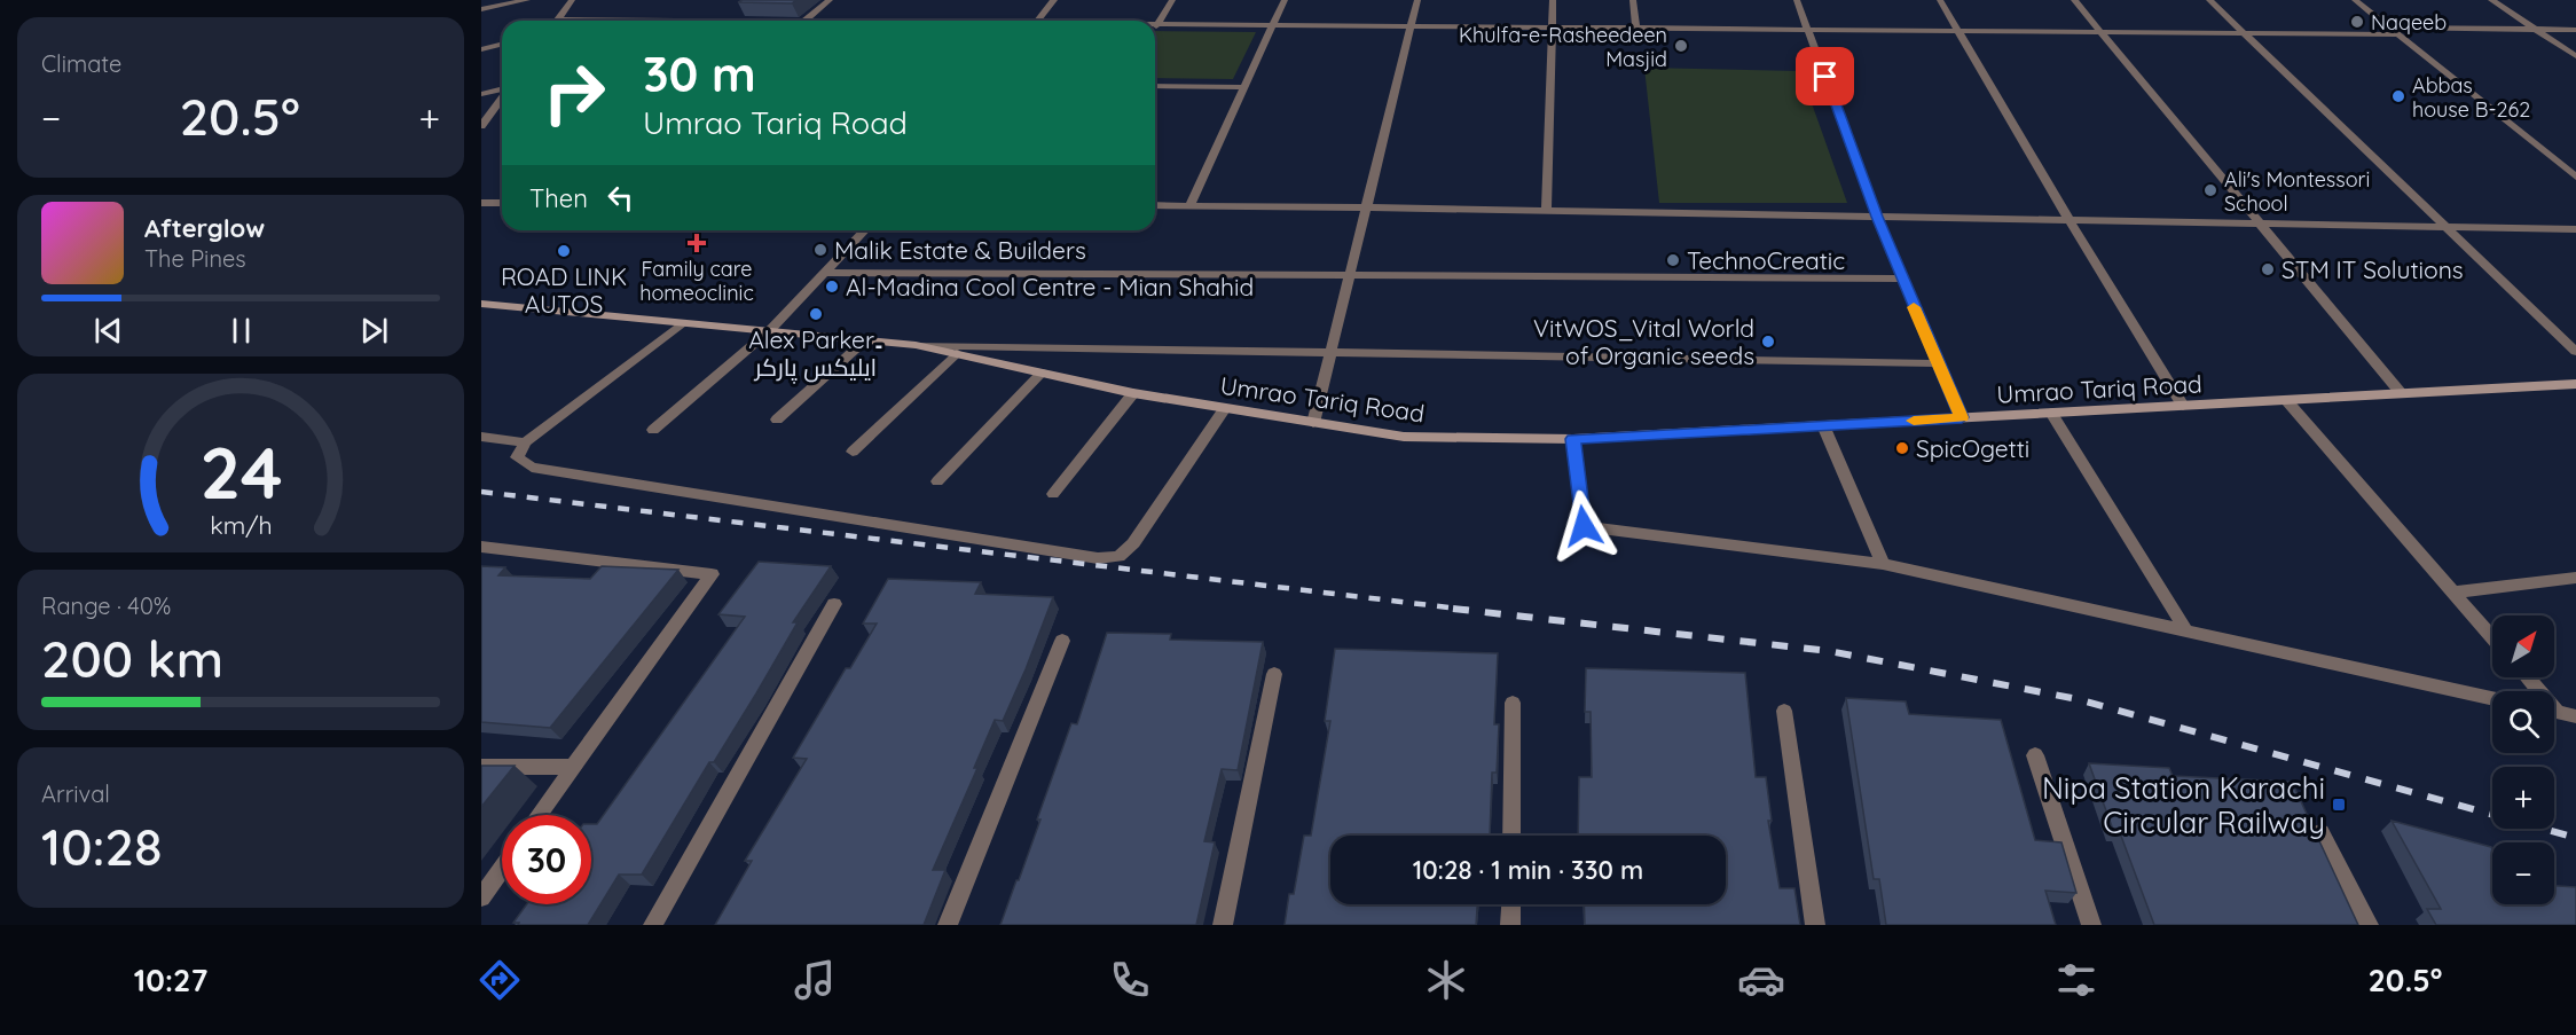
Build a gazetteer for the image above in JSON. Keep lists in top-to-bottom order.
{
  "streets": {
    "street": ["Umrao Tariq Road"]
  },
  "places": {
    "other": [
      "Naqeeb",
      "Khulfa-e-Rasheedeen Masjid",
      "Abbas house B-262",
      "Ali's Montessori School",
      "Malik Estate & Builders",
      "ROAD LINK AUTOS",
      "TechnoCreatic",
      "STM IT Solutions",
      "Al-Madina Cool Centre - Mian Shahid",
      "Alex Parker۔ ایلیکس پارکر",
      "VitWOS_Vital World of Organic seeds",
      "SpicOgetti"
    ],
    "health": ["Family care homeoclinic"],
    "transit": ["Nipa Station Karachi Circular Railway"]
  },
  "north": "top right",
  "page": {
    "tile": [
      "Climate",
      ["Range · 40%", "200 km"],
      ["Arrival", "10:28"]
    ],
    "turn": ["30 m", "Umrao Tariq Road"],
    "heat": ["−", "20.5°", "+"],
    "then": "Then",
    "song": ["Afterglow", "The Pines"],
    "map_buttons": ["+", "−"],
    "limit": "30",
    "trip": "10:28 · 1 min · 330 m",
    "tabs": ["10:27", "20.5°"],
    "gauge": ["24", "km/h"]
  }
}
